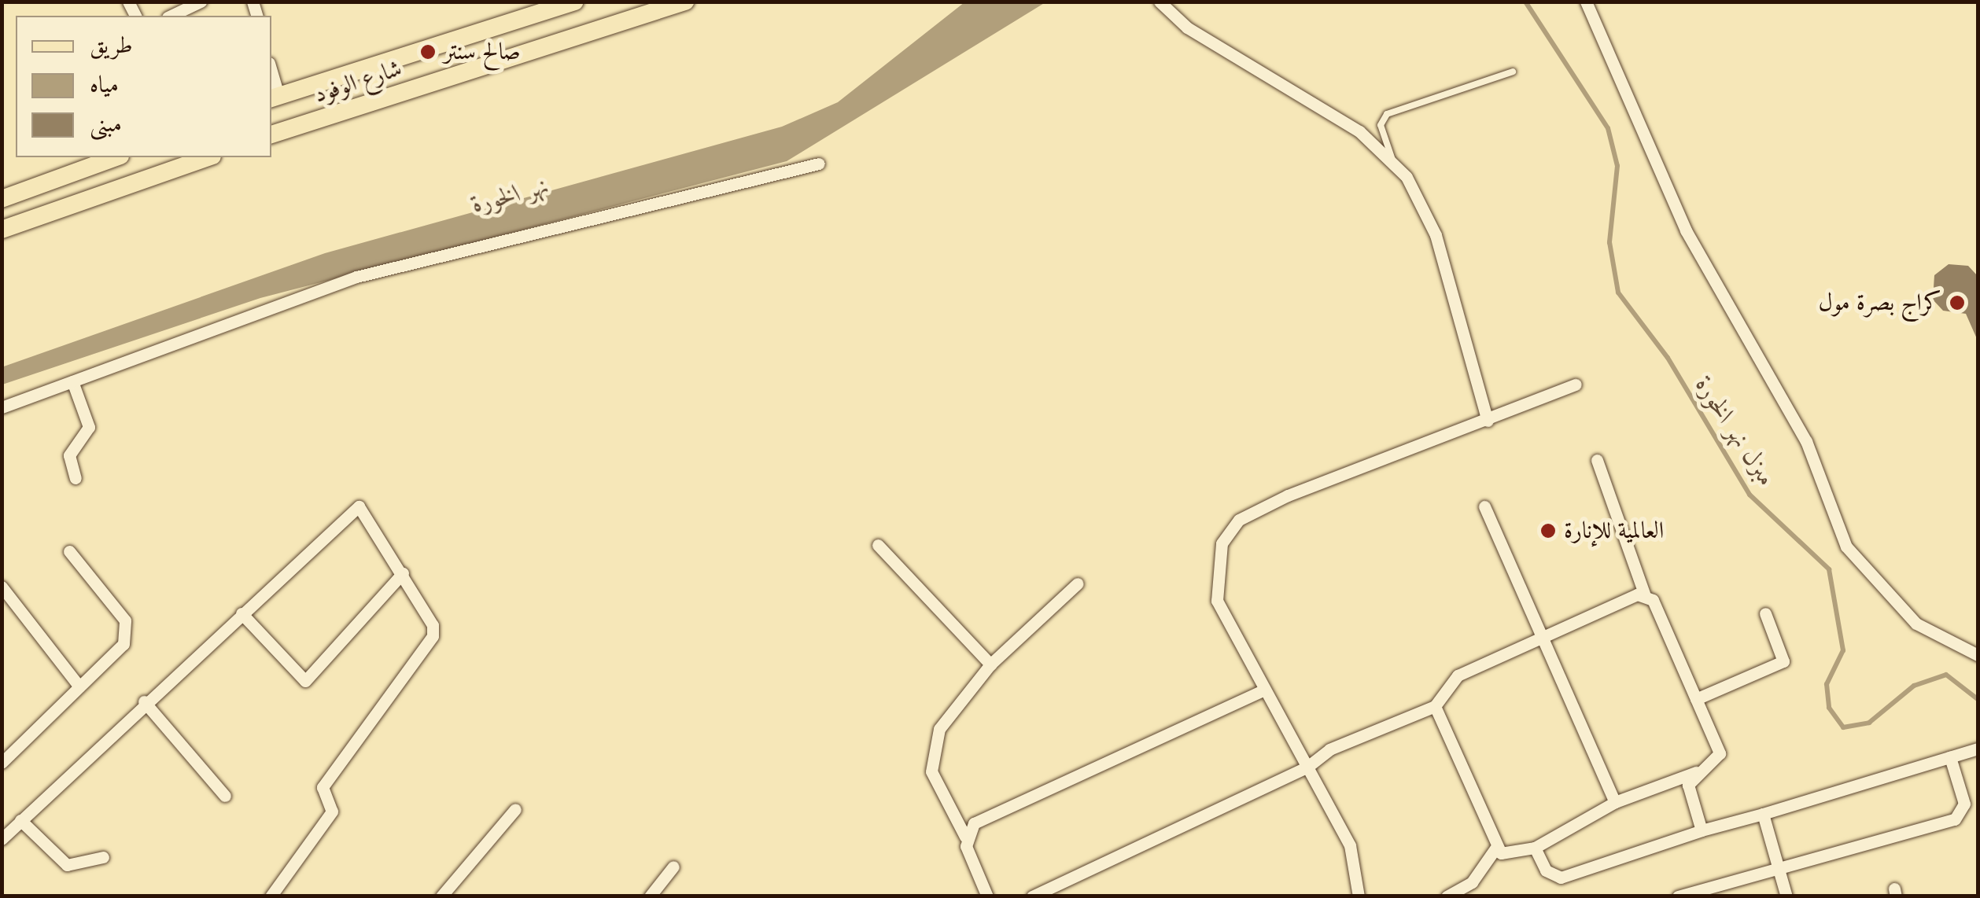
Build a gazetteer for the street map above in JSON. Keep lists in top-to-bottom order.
{
  "streets": {
    "main road": ["شارع الوفود"]
  },
  "water": ["نهر الخورة", "مبزل نهر الخورة"],
  "places": ["صالح سنتر", "كراج بصرة مول", "العالمية للإنارة"],
  "legend": ["طريق", "مياه", "مبنى"]
}
